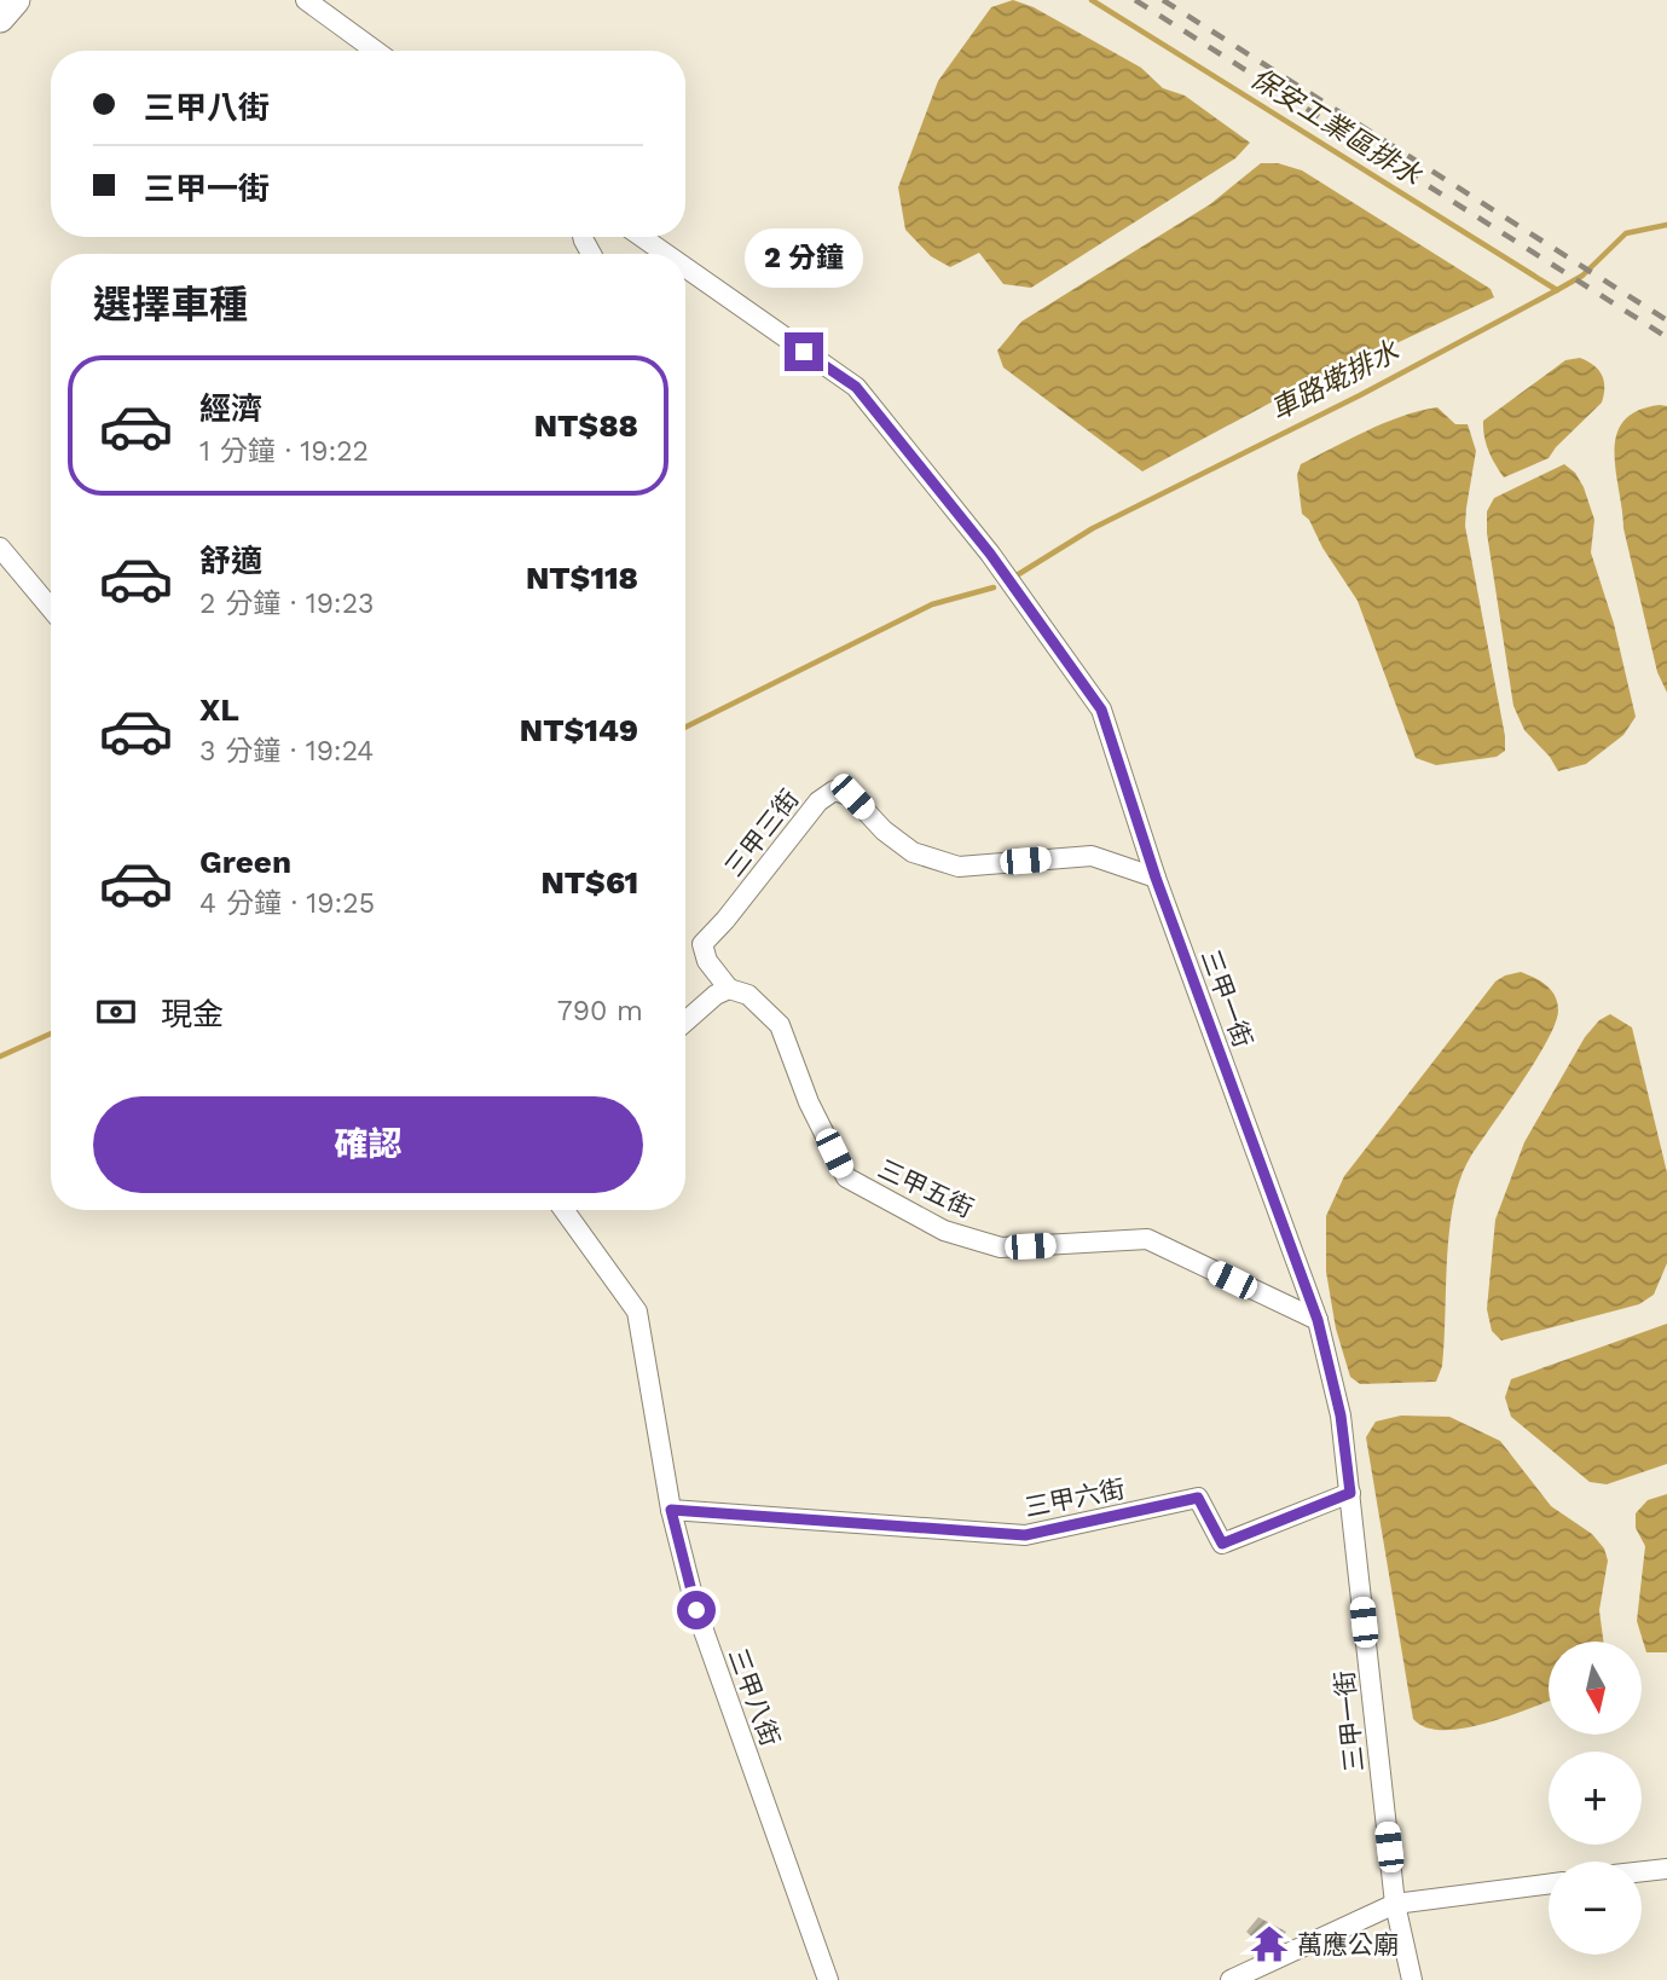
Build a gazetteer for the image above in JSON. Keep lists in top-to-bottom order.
{
  "streets": {
    "street": [
      "三甲三街",
      "三甲一街",
      "三甲五街",
      "三甲六街",
      "三甲八街"
    ]
  },
  "crossings": [
    ["三甲三街", "三甲一街"],
    ["三甲三街", "三甲五街"],
    ["三甲一街", "三甲五街"],
    ["三甲一街", "三甲六街"],
    ["三甲六街", "三甲八街"]
  ],
  "water": ["保安工業區排水", "車路墘排水"],
  "places": {
    "temple": ["萬應公廟"]
  },
  "north": "bottom",
  "page": {
    "banner": ["三甲八街", "三甲一街"],
    "bubble": "2 分鐘",
    "heading": "選擇車種",
    "list": [
      {
        "name": "經濟",
        "note": "1 分鐘 · 19:22",
        "value": "NT$88"
      },
      {
        "name": "舒適",
        "note": "2 分鐘 · 19:23",
        "value": "NT$118"
      },
      {
        "name": "XL",
        "note": "3 分鐘 · 19:24",
        "value": "NT$149"
      },
      {
        "name": "Green",
        "note": "4 分鐘 · 19:25",
        "value": "NT$61"
      }
    ],
    "pay": ["現金", "790 m"],
    "buttons": "確認",
    "map_buttons": ["+", "−"]
  }
}
